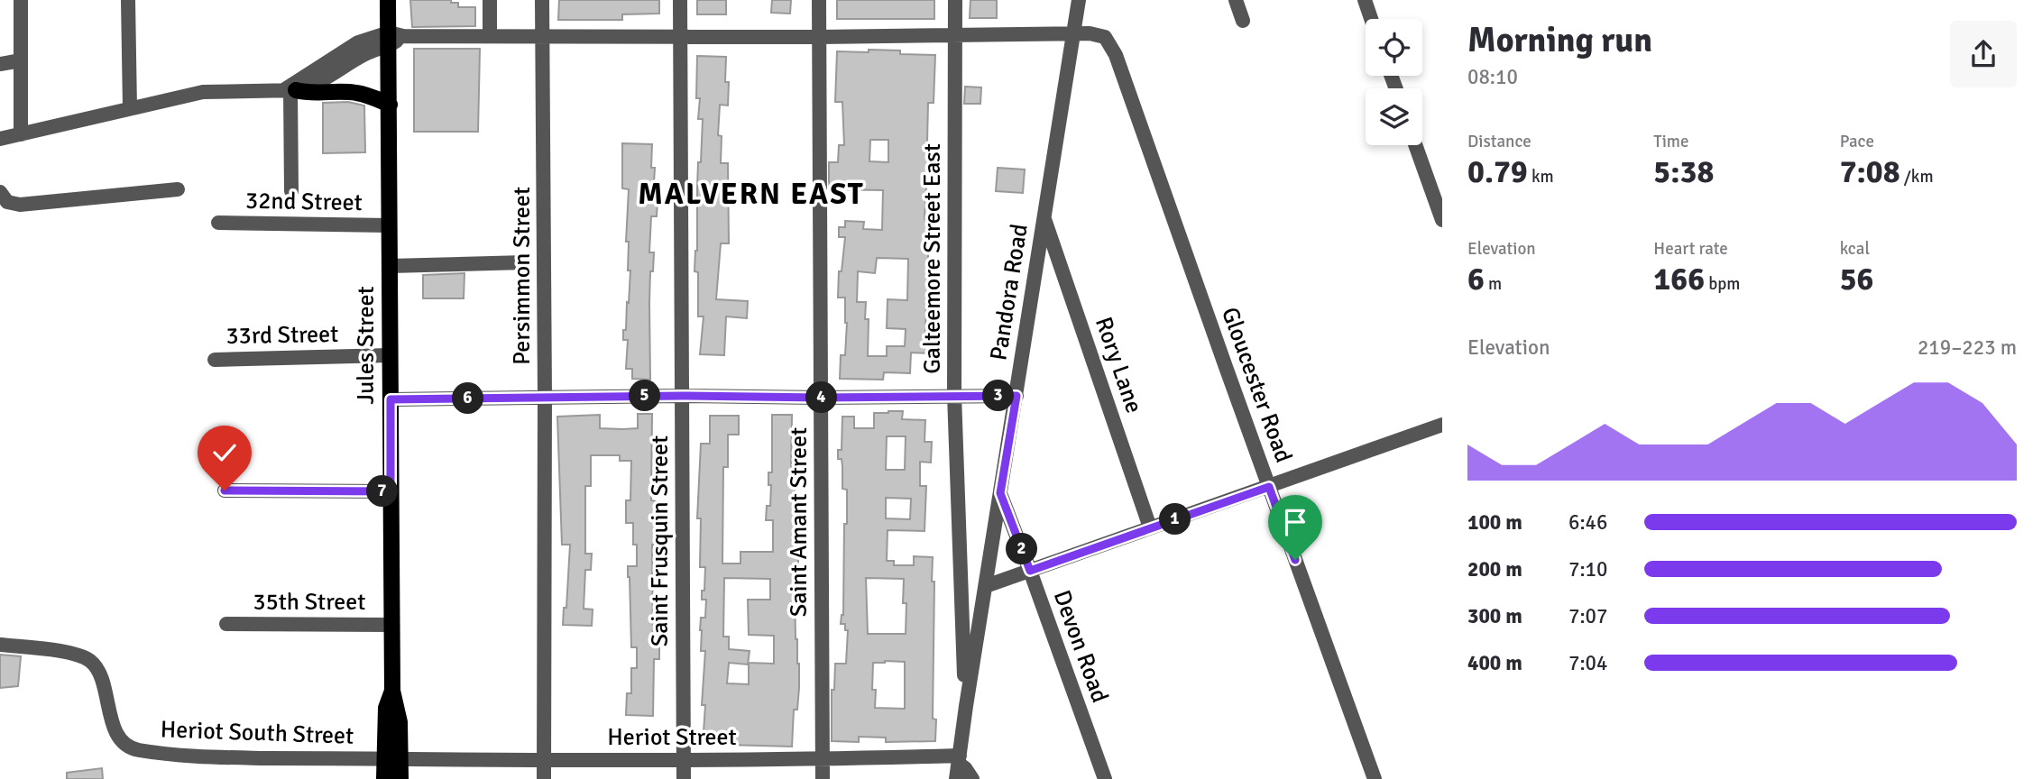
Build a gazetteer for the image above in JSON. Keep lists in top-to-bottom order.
{
  "streets": {
    "main road": ["Jules Street"],
    "street": [
      "32nd Street",
      "Galteemore Street East",
      "Persimmon Street",
      "Pandora Road",
      "33rd Street",
      "Rory Lane",
      "Gloucester Road",
      "Saint Amant Street",
      "Saint Frusquin Street",
      "35th Street",
      "Devon Road",
      "Heriot South Street",
      "Heriot Street"
    ]
  },
  "crossings": [
    ["32nd Street", "Jules Street"],
    ["Galteemore Street East", "Pandora Road"],
    ["Galteemore Street East", "Gloucester Road"],
    ["Persimmon Street", "Gloucester Road"],
    ["Persimmon Street", "Heriot Street"],
    ["Pandora Road", "Rory Lane"],
    ["Pandora Road", "Gloucester Road"],
    ["Pandora Road", "Devon Road"],
    ["Pandora Road", "Heriot Street"],
    ["33rd Street", "Jules Street"],
    ["Jules Street", "Gloucester Road"],
    ["Jules Street", "35th Street"],
    ["Jules Street", "Heriot South Street"],
    ["Jules Street", "Heriot Street"],
    ["Gloucester Road", "Saint Amant Street"],
    ["Gloucester Road", "Saint Frusquin Street"],
    ["Saint Amant Street", "Heriot Street"],
    ["Saint Frusquin Street", "Heriot Street"],
    ["Heriot South Street", "Heriot Street"]
  ],
  "districts": ["MALVERN EAST"],
  "page": {
    "heading": ["Morning run", "08:10"],
    "stats": [
      ["Distance", "0.79 km"],
      ["Time", "5:38"],
      ["Pace", "7:08 /km"],
      ["Elevation", "6 m"],
      ["Heart rate", "166 bpm"],
      ["kcal", "56"]
    ],
    "chart": ["Elevation", "219–223 m"],
    "pins": [
      "3",
      "5",
      "4",
      "6",
      "7",
      "1",
      "2"
    ],
    "list": [
      {
        "name": "100 m",
        "note": "6:46"
      },
      {
        "name": "200 m",
        "note": "7:10"
      },
      {
        "name": "300 m",
        "note": "7:07"
      },
      {
        "name": "400 m",
        "note": "7:04"
      }
    ]
  }
}
